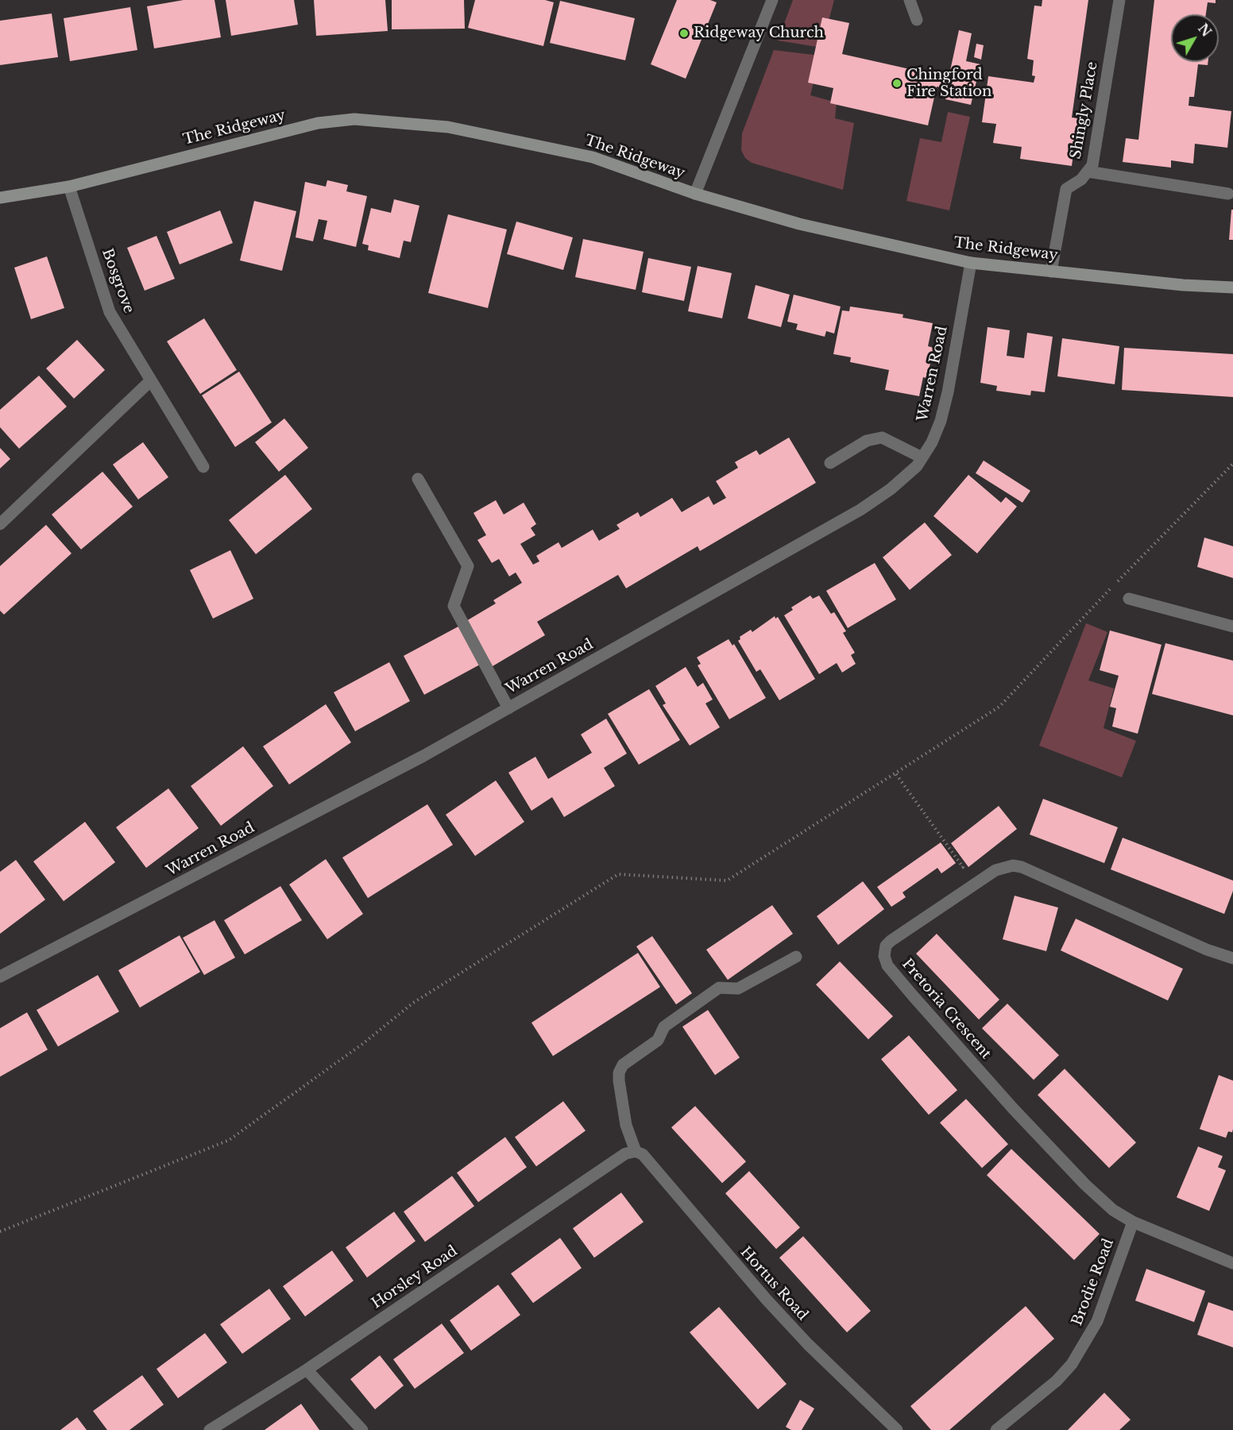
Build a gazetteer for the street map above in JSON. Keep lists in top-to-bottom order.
{
  "streets": {
    "main road": ["The Ridgeway"],
    "street": [
      "Shingly Place",
      "Bosgrove",
      "Warren Road",
      "Pretoria Crescent",
      "Horsley Road",
      "Brodie Road",
      "Hortus Road"
    ]
  },
  "crossings": [
    ["Shingly Place", "The Ridgeway"],
    ["The Ridgeway", "Bosgrove"],
    ["The Ridgeway", "Warren Road"],
    ["Pretoria Crescent", "Brodie Road"],
    ["Horsley Road", "Hortus Road"]
  ],
  "places": ["Ridgeway Church", "Chingford Fire Station"],
  "north": "top right"
}
